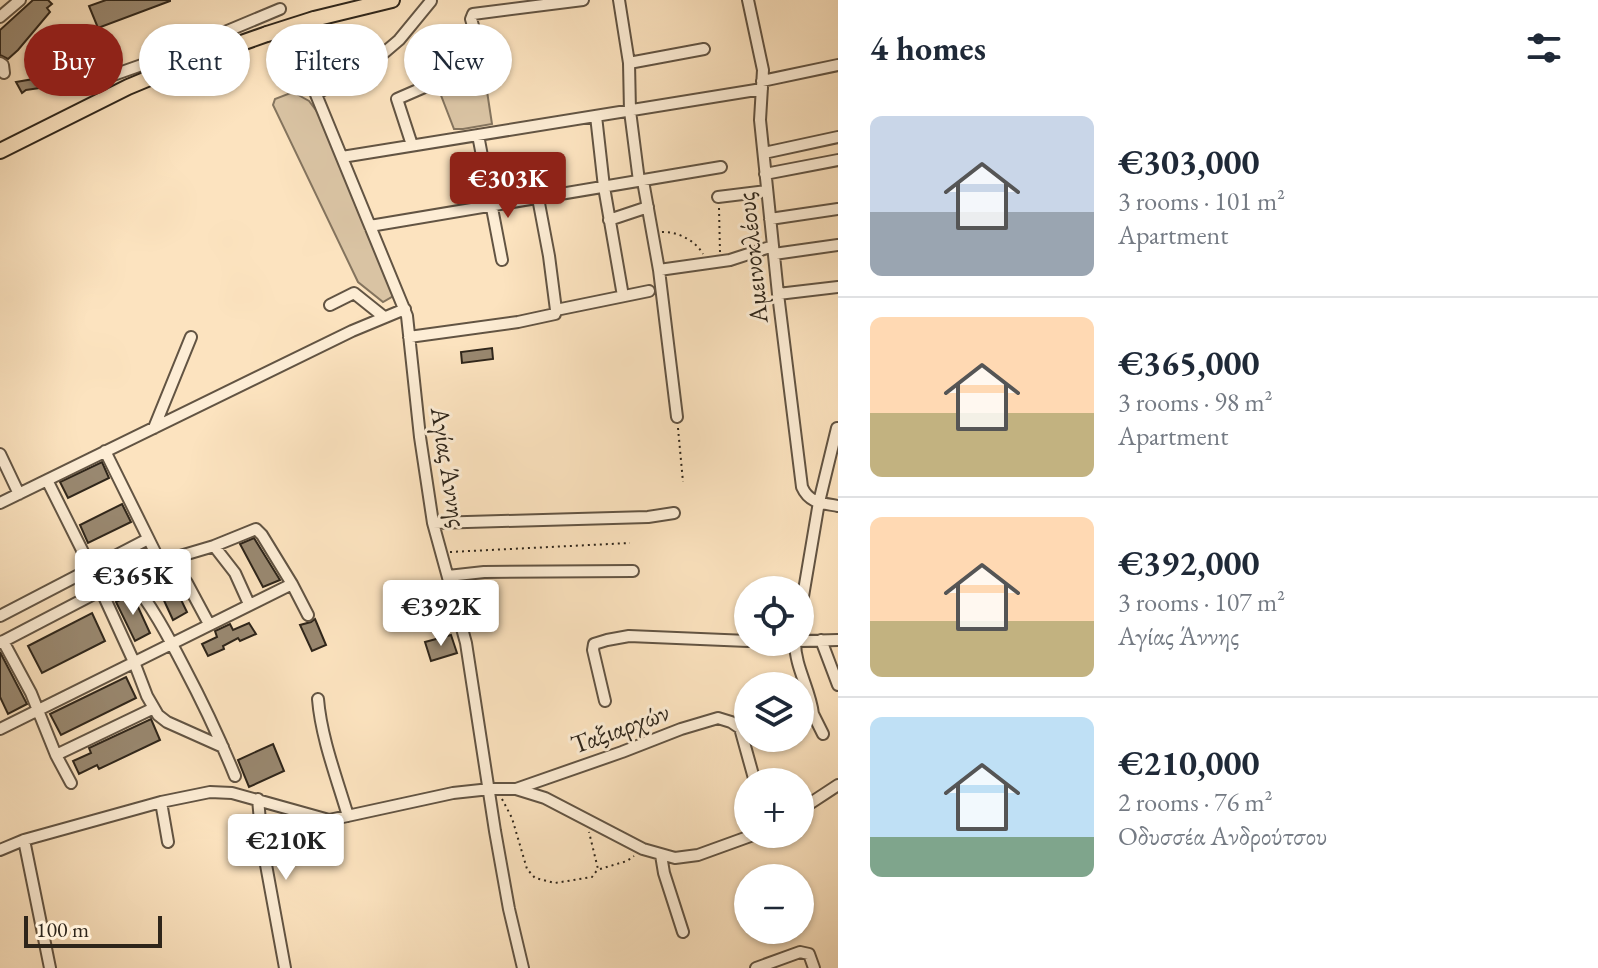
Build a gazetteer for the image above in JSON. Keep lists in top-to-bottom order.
{
  "streets": {
    "street": ["Αμεινοκλέους", "Αγίας Άννης", "Ταξιαρχών"]
  },
  "scale_bar": "100 m",
  "page": {
    "heading": "4 homes",
    "chip": [
      "Buy",
      "Rent",
      "Filters",
      "New"
    ],
    "list": [
      {
        "name": "€303,000",
        "note": "3 rooms · 101 m² · Apartment"
      },
      {
        "name": "€365,000",
        "note": "3 rooms · 98 m² · Apartment"
      },
      {
        "name": "€392,000",
        "note": "3 rooms · 107 m² · Αγίας Άννης"
      },
      {
        "name": "€210,000",
        "note": "2 rooms · 76 m² · Οδυσσέα Ανδρούτσου"
      }
    ],
    "price": [
      "€303K",
      "€365K",
      "€392K",
      "€210K"
    ],
    "map_buttons": ["+", "−"],
    "scale": "100 m"
  }
}
